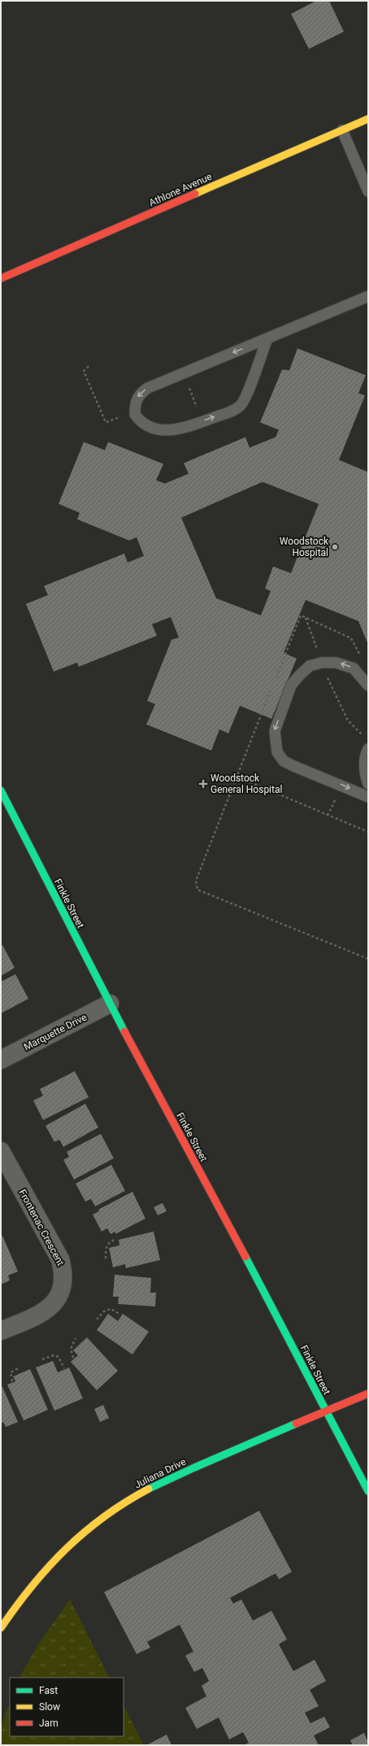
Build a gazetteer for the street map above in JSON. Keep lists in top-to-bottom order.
{
  "streets": {
    "street": [
      "Athlone Avenue",
      "Finkle Street",
      "Marquette Drive",
      "Frontenac Crescent",
      "Juliana Drive"
    ]
  },
  "crossings": [
    ["Finkle Street", "Marquette Drive"],
    ["Finkle Street", "Juliana Drive"]
  ],
  "places": {
    "other": ["Woodstock Hospital"],
    "health": ["Woodstock General Hospital"]
  },
  "legend": ["Fast", "Slow", "Jam"]
}
